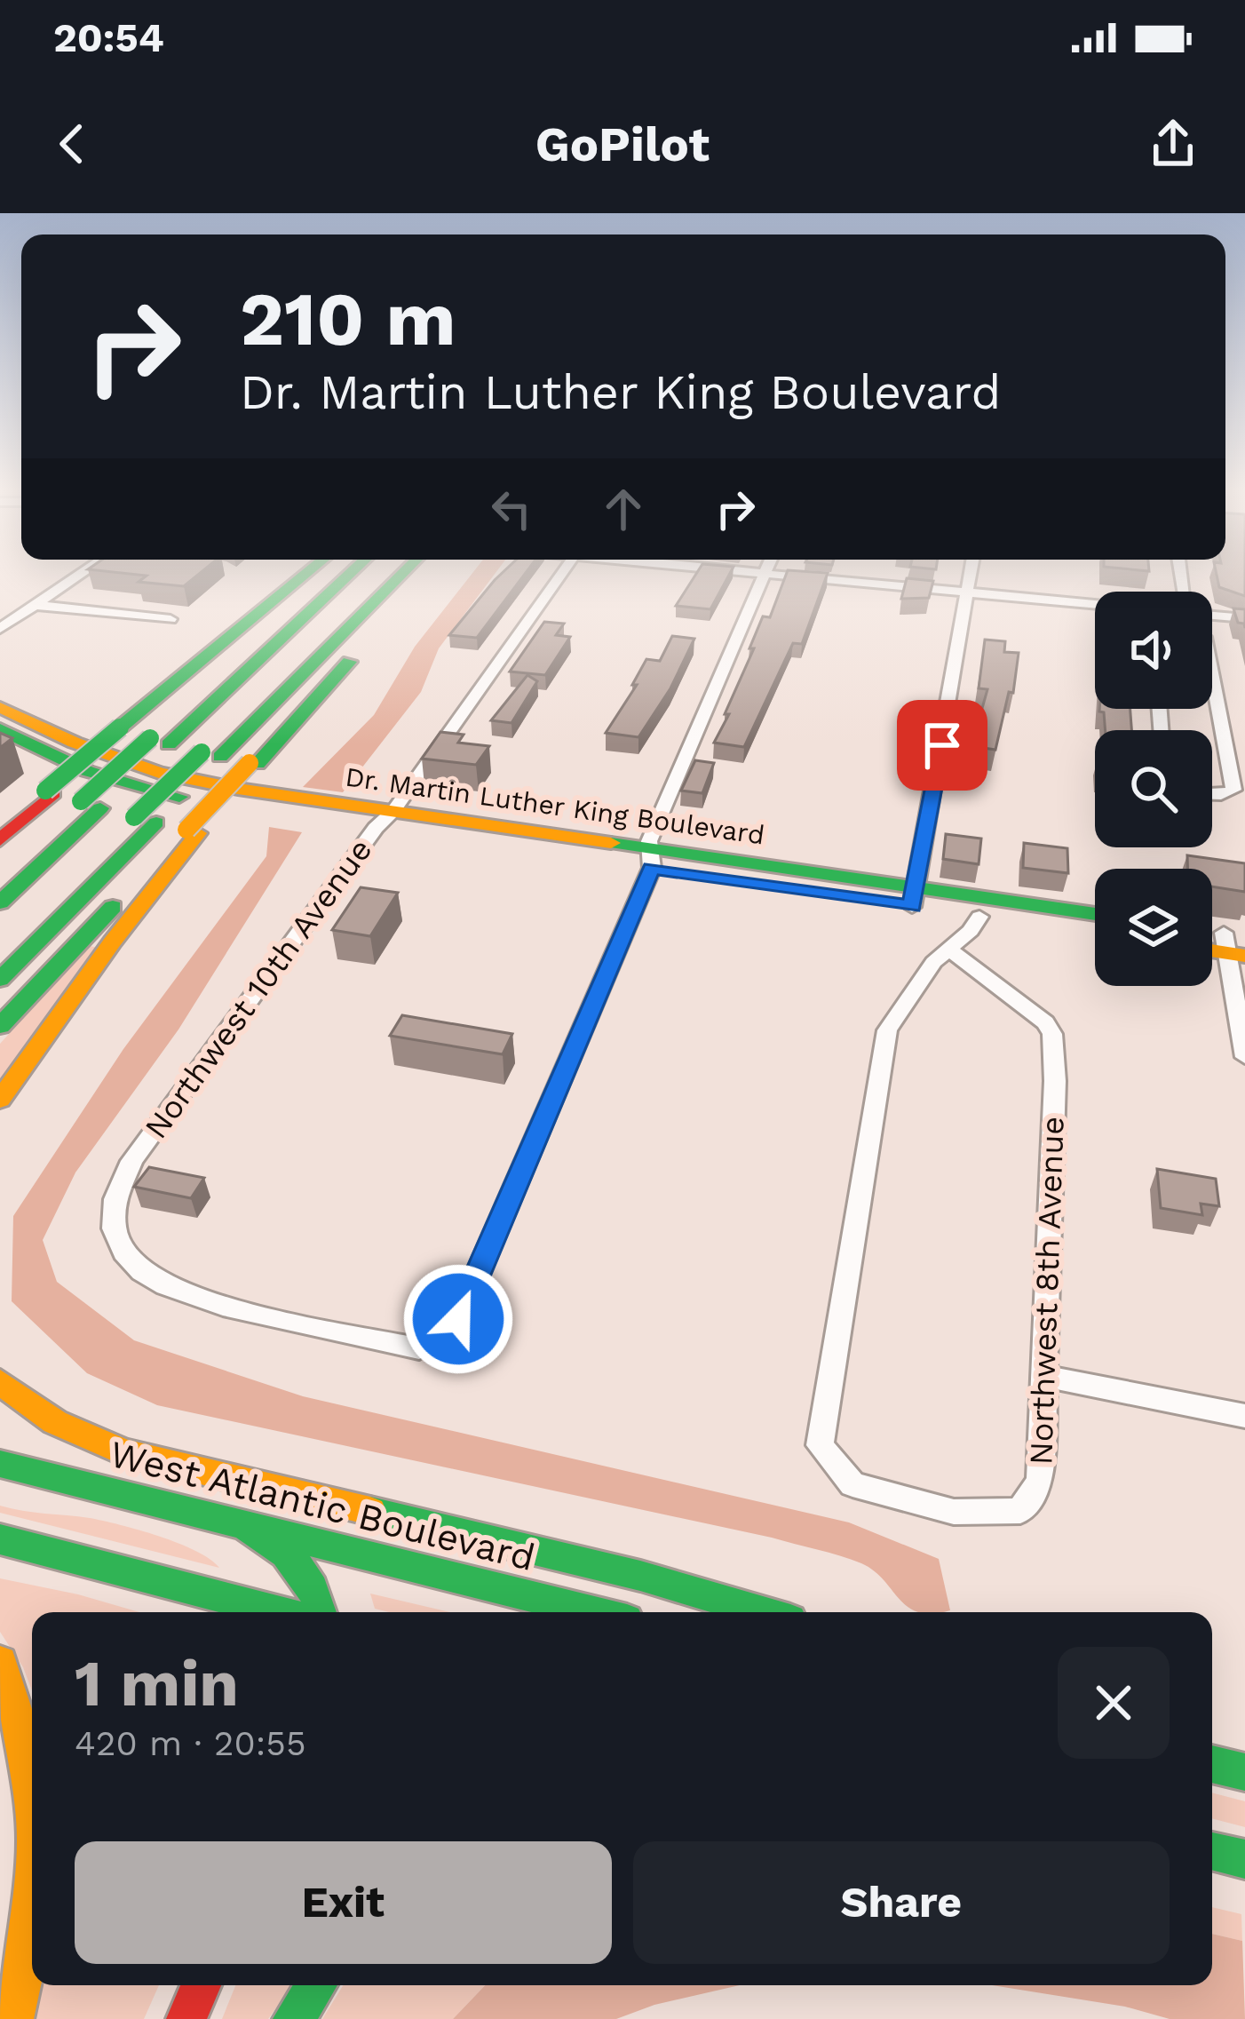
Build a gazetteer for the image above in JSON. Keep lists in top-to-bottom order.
{
  "streets": {
    "main road": ["Dr. Martin Luther King Boulevard", "West Atlantic Boulevard"],
    "street": ["Northwest 10th Avenue", "Northwest 8th Avenue"]
  },
  "crossings": [
    ["Dr. Martin Luther King Boulevard", "Northwest 10th Avenue"],
    ["Dr. Martin Luther King Boulevard", "Northwest 8th Avenue"]
  ],
  "page": {
    "status": "20:54",
    "header": "GoPilot",
    "turn": ["210 m", "Dr. Martin Luther King Boulevard"],
    "heading": ["1 min", "420 m · 20:55"],
    "buttons": ["Exit", "Share"]
  }
}
